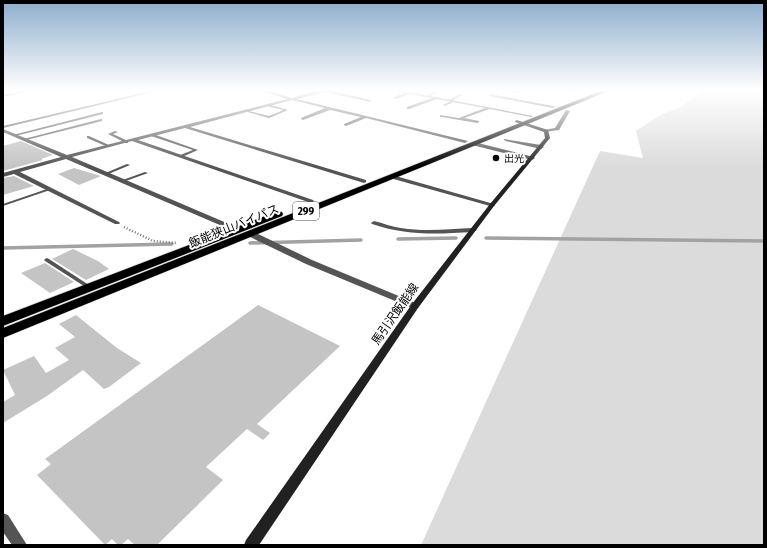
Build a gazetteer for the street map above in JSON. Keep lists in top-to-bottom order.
{
  "streets": {
    "highway": ["299", "飯能狭山バイパス"],
    "main road": ["馬引沢飯能線"]
  },
  "places": ["出光"]
}
